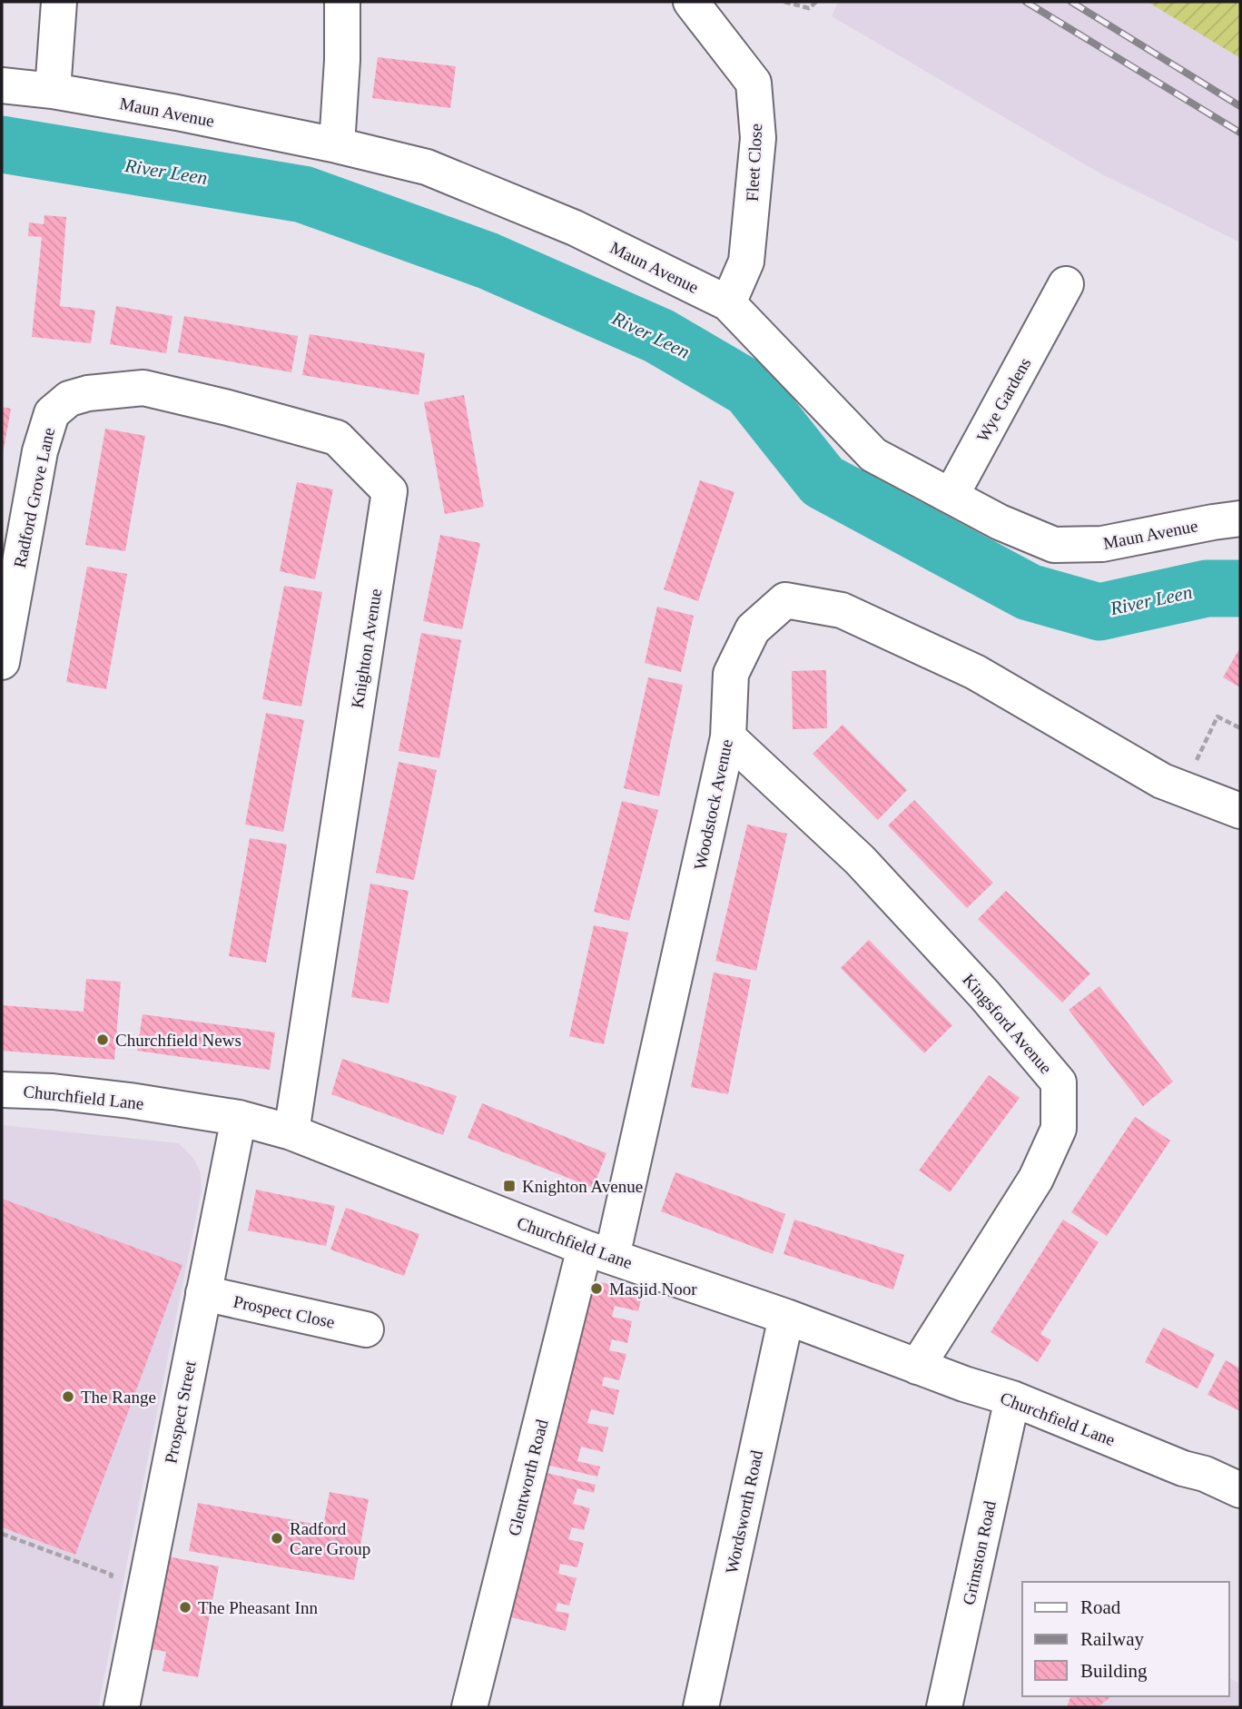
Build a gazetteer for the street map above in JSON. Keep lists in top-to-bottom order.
{
  "streets": {
    "street": [
      "Maun Avenue",
      "Fleet Close",
      "Wye Gardens",
      "Radford Grove Lane",
      "Knighton Avenue",
      "Woodstock Avenue",
      "Kingsford Avenue",
      "Churchfield Lane",
      "Prospect Close",
      "Prospect Street",
      "Glentworth Road",
      "Wordsworth Road",
      "Grimston Road"
    ]
  },
  "crossings": [
    ["Maun Avenue", "Fleet Close"],
    ["Maun Avenue", "Wye Gardens"],
    ["Radford Grove Lane", "Knighton Avenue"],
    ["Knighton Avenue", "Churchfield Lane"],
    ["Woodstock Avenue", "Kingsford Avenue"],
    ["Woodstock Avenue", "Churchfield Lane"],
    ["Woodstock Avenue", "Glentworth Road"],
    ["Kingsford Avenue", "Churchfield Lane"],
    ["Churchfield Lane", "Prospect Street"],
    ["Churchfield Lane", "Glentworth Road"],
    ["Churchfield Lane", "Wordsworth Road"],
    ["Churchfield Lane", "Grimston Road"],
    ["Prospect Close", "Prospect Street"]
  ],
  "water": ["River Leen"],
  "places": {
    "other": [
      "Churchfield News",
      "Masjid Noor",
      "The Range",
      "Radford Care Group",
      "The Pheasant Inn"
    ],
    "transit": ["Knighton Avenue"]
  },
  "legend": ["Road", "Railway", "Building"]
}
